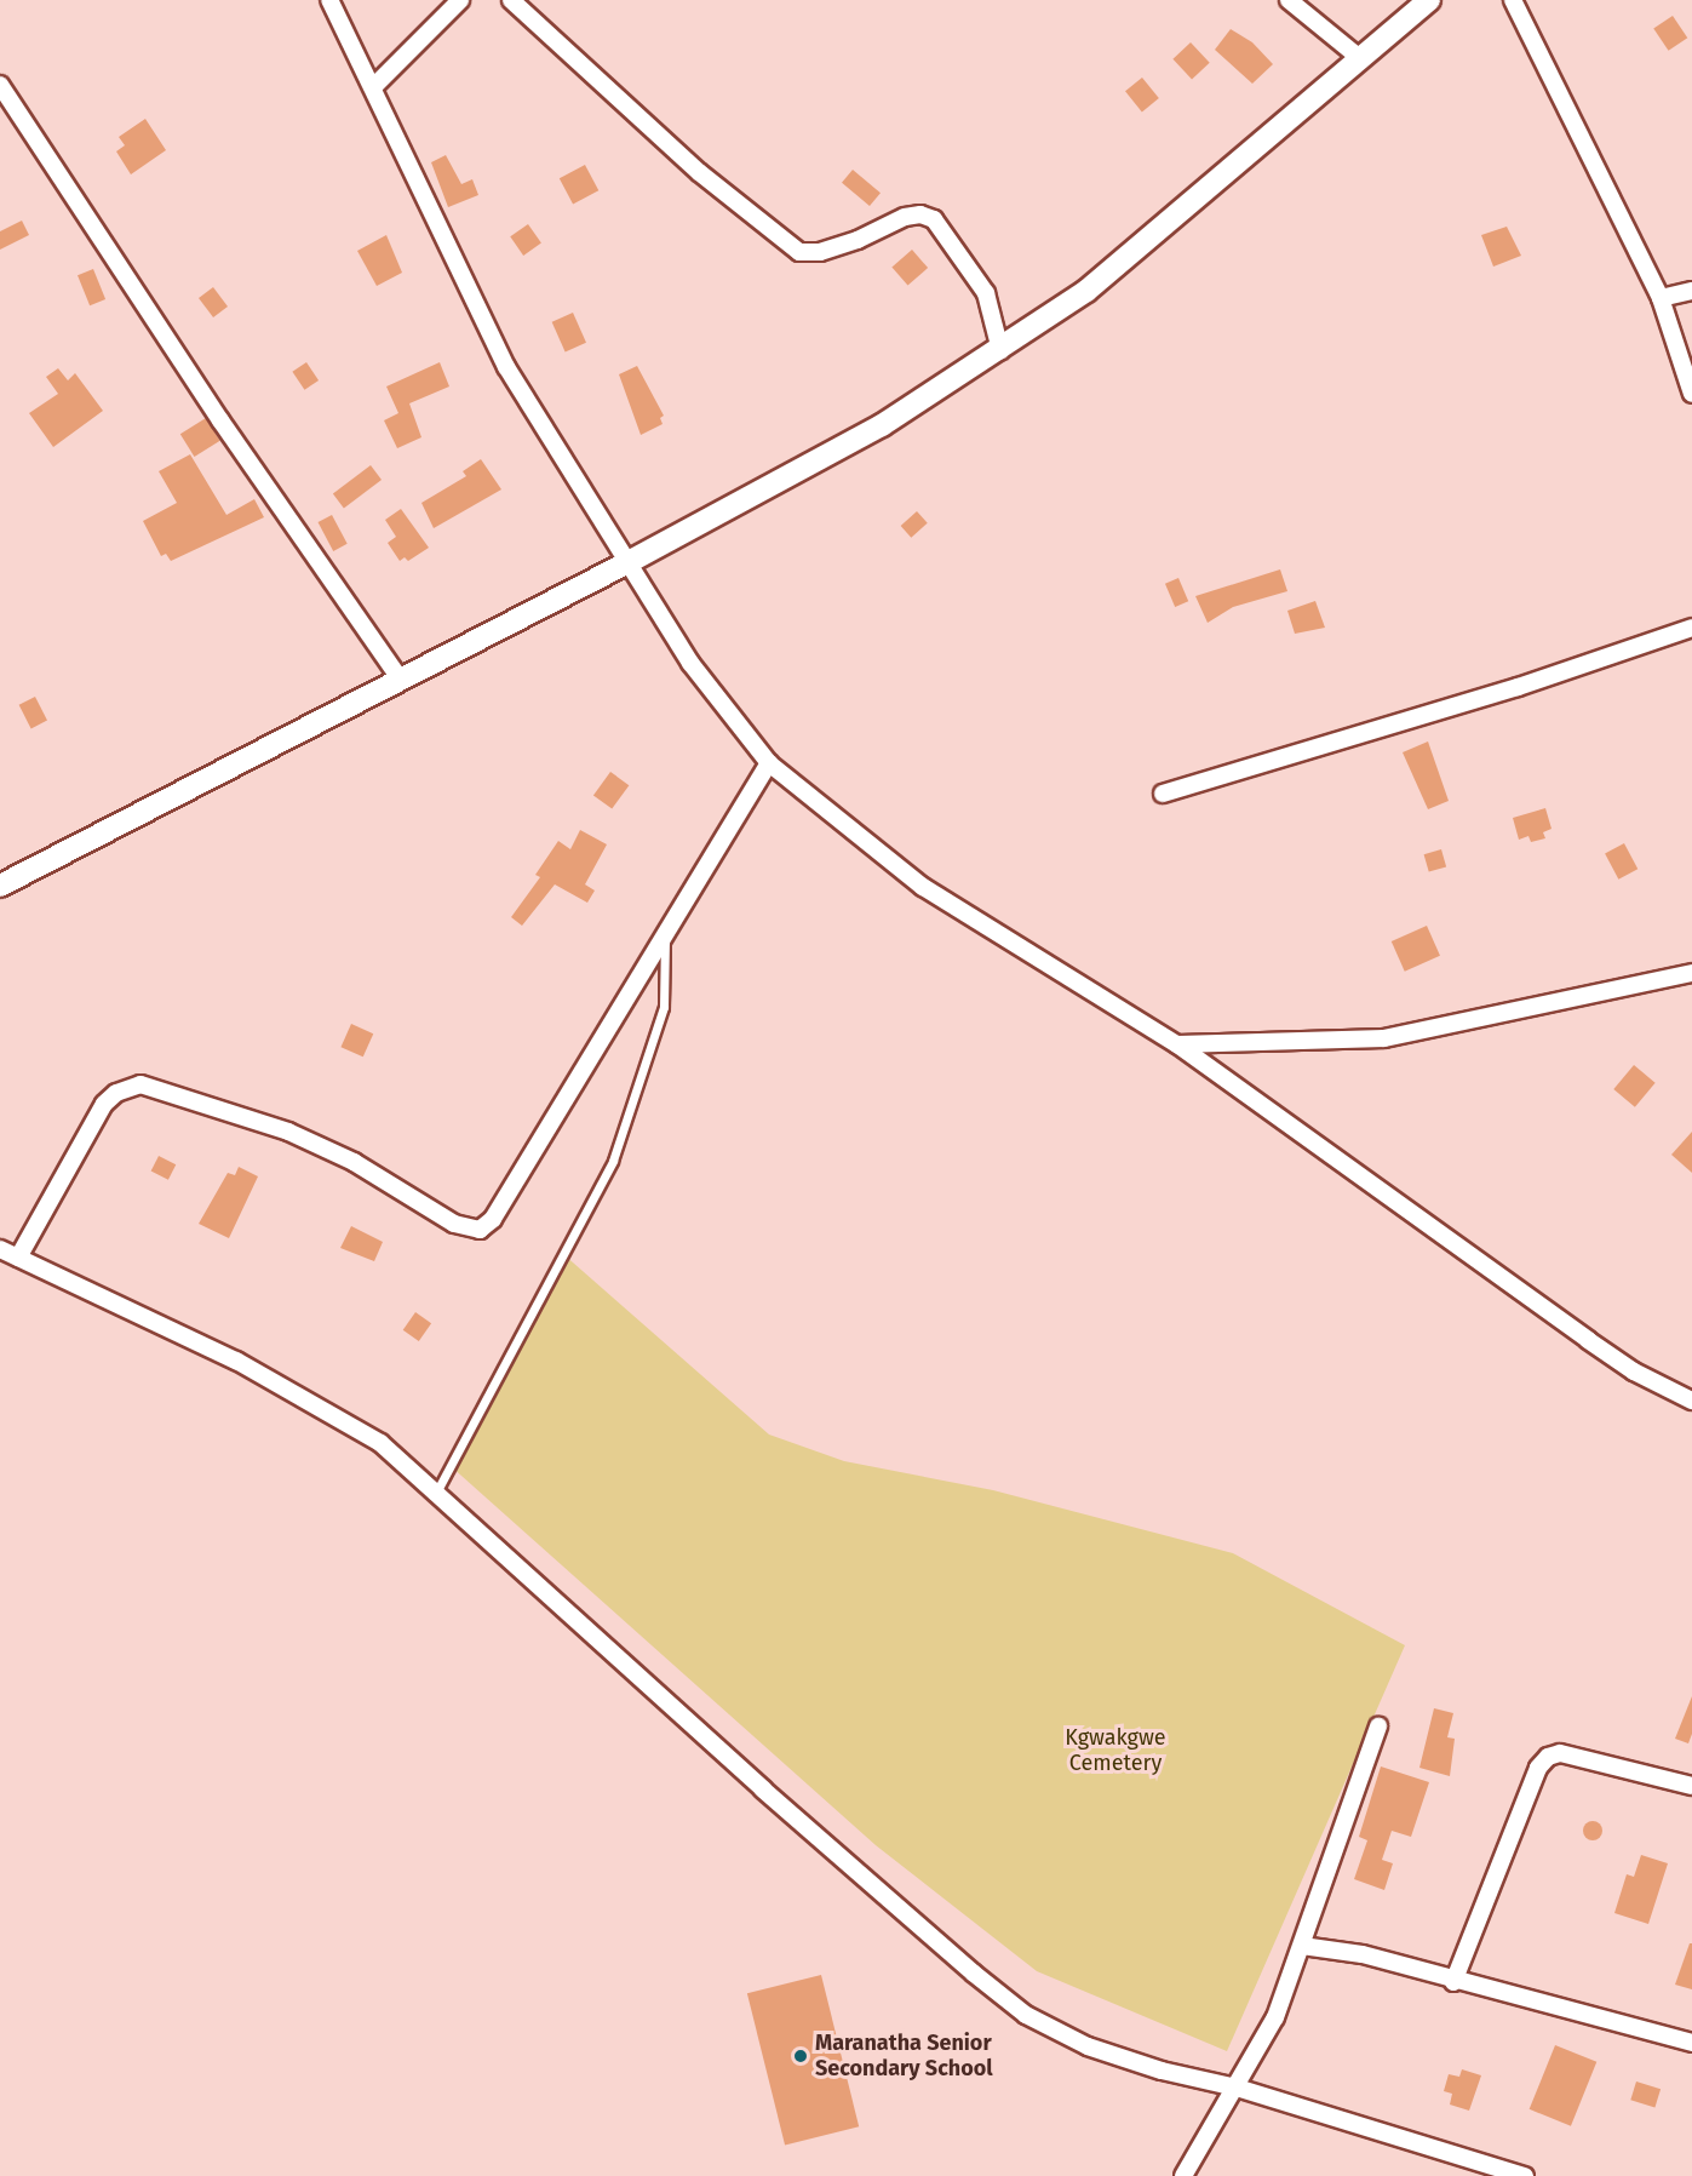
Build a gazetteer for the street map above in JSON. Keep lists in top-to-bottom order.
{
  "parks": ["Kgwakgwe Cemetery"],
  "places": ["Maranatha Senior Secondary School"]
}
